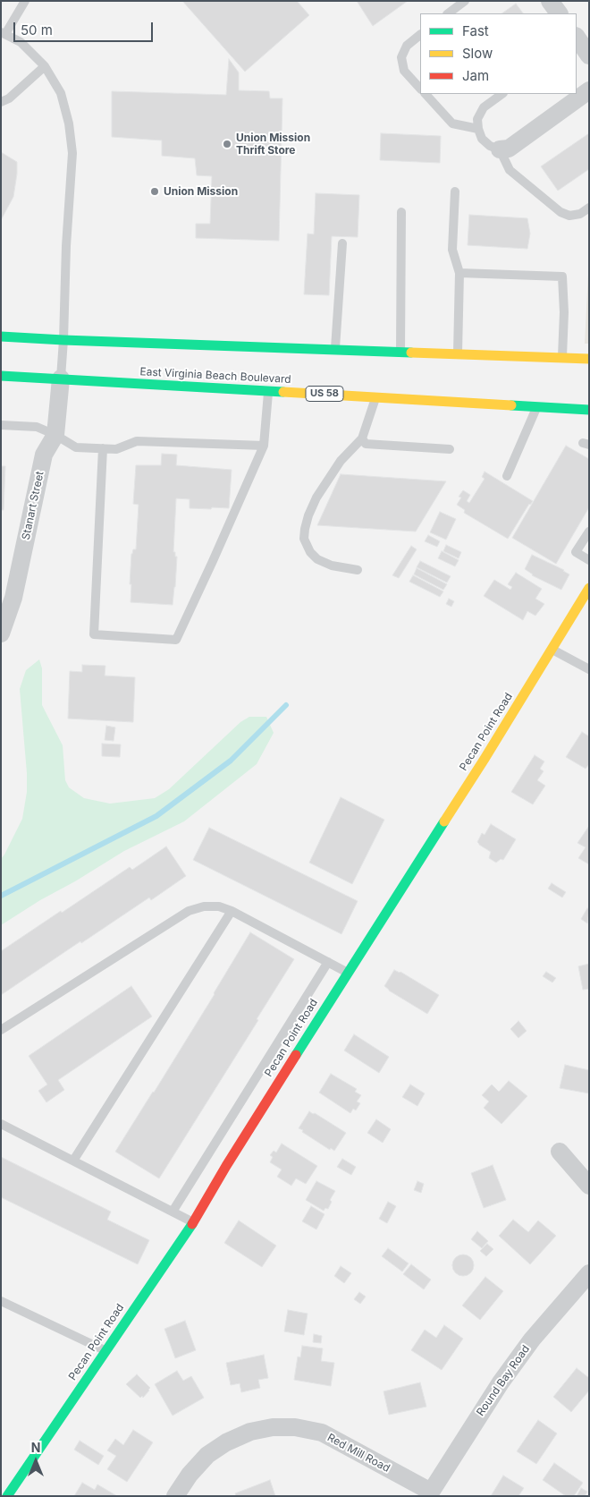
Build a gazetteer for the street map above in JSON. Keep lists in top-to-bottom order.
{
  "streets": {
    "main road": ["East Virginia Beach Boulevard", "US 58", "Pecan Point Road"],
    "street": ["Stanart Street", "Round Bay Road", "Red Mill Road"]
  },
  "crossings": [
    ["East Virginia Beach Boulevard", "Stanart Street"],
    ["Round Bay Road", "Red Mill Road"]
  ],
  "places": ["Union Mission Thrift Store", "Union Mission"],
  "legend": ["Fast", "Slow", "Jam"],
  "scale_bar": "50 m",
  "north": "top"
}
